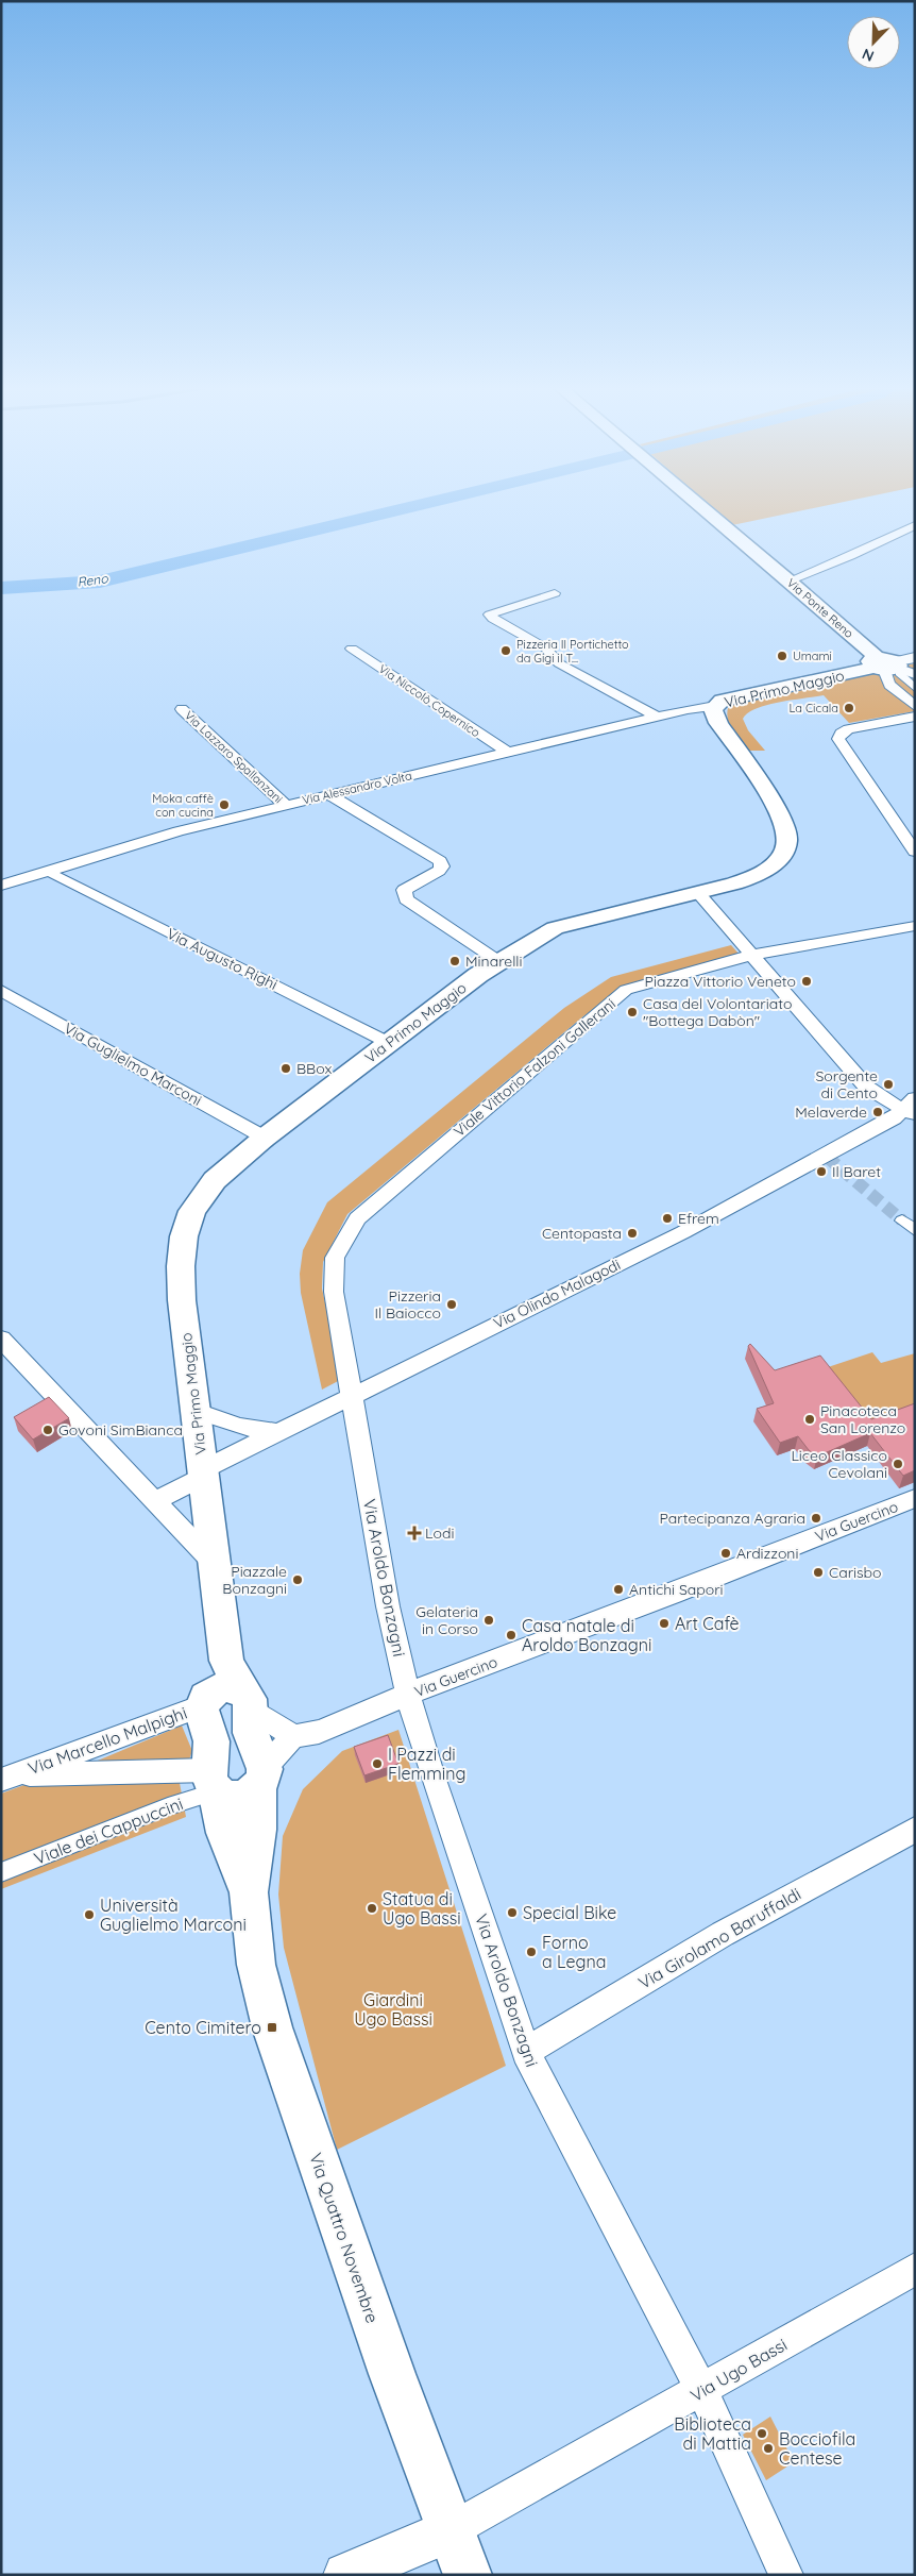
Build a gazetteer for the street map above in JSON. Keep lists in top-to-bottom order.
{
  "streets": {
    "main road": ["Via Ponte Reno", "Via Primo Maggio", "Via Quattro Novembre"],
    "street": [
      "Via Niccolò Copernico",
      "Via Lazzaro Spallanzani",
      "Via Alessandro Volta",
      "Via Augusto Righi",
      "Via Guglielmo Marconi",
      "Viale Vittorio Falzoni Gallerani",
      "Via Olindo Malagodi",
      "Via Guercino",
      "Via Aroldo Bonzagni",
      "Via Marcello Malpighi",
      "Viale dei Cappuccini",
      "Via Girolamo Baruffaldi",
      "Via Ugo Bassi"
    ]
  },
  "crossings": [
    ["Via Ponte Reno", "Via Primo Maggio"],
    ["Via Primo Maggio", "Via Alessandro Volta"],
    ["Via Primo Maggio", "Via Augusto Righi"],
    ["Via Primo Maggio", "Via Guglielmo Marconi"],
    ["Via Primo Maggio", "Via Olindo Malagodi"],
    ["Via Primo Maggio", "Via Marcello Malpighi"],
    ["Via Primo Maggio", "Via Quattro Novembre"],
    ["Via Niccolò Copernico", "Via Alessandro Volta"],
    ["Via Lazzaro Spallanzani", "Via Alessandro Volta"],
    ["Viale Vittorio Falzoni Gallerani", "Via Olindo Malagodi"],
    ["Viale Vittorio Falzoni Gallerani", "Via Aroldo Bonzagni"],
    ["Via Olindo Malagodi", "Via Aroldo Bonzagni"],
    ["Via Guercino", "Via Aroldo Bonzagni"],
    ["Via Aroldo Bonzagni", "Via Girolamo Baruffaldi"],
    ["Via Aroldo Bonzagni", "Via Ugo Bassi"],
    ["Via Marcello Malpighi", "Viale dei Cappuccini"],
    ["Via Marcello Malpighi", "Via Quattro Novembre"],
    ["Viale dei Cappuccini", "Via Quattro Novembre"],
    ["Via Quattro Novembre", "Via Ugo Bassi"]
  ],
  "water": ["Reno"],
  "parks": ["Giardini Ugo Bassi"],
  "places": {
    "other": [
      "Pizzeria Il Portichetto da Gigi il T...",
      "Umami",
      "La Cicala",
      "Moka caffè con cucina",
      "Minarelli",
      "Piazza Vittorio Veneto",
      "Casa del Volontariato \"Bottega Dabòn\"",
      "BBox",
      "Sorgente di Cento",
      "Melaverde",
      "Il Baret",
      "Efrem",
      "Centopasta",
      "Pizzeria Il Baiocco",
      "Pinacoteca San Lorenzo",
      "Govoni SimBianca",
      "Liceo Classico Cevolani",
      "Partecipanza Agraria",
      "Ardizzoni",
      "Carisbo",
      "Piazzale Bonzagni",
      "Antichi Sapori",
      "Gelateria in Corso",
      "Art Cafè",
      "Casa natale di Aroldo Bonzagni",
      "I Pazzi di Flemming",
      "Statua di Ugo Bassi",
      "Special Bike",
      "Università Guglielmo Marconi",
      "Forno a Legna",
      "Biblioteca di Mattia",
      "Bocciofila Centese"
    ],
    "health": ["Lodi"],
    "transit": ["Cento Cimitero"]
  },
  "north": "bottom left"
}
